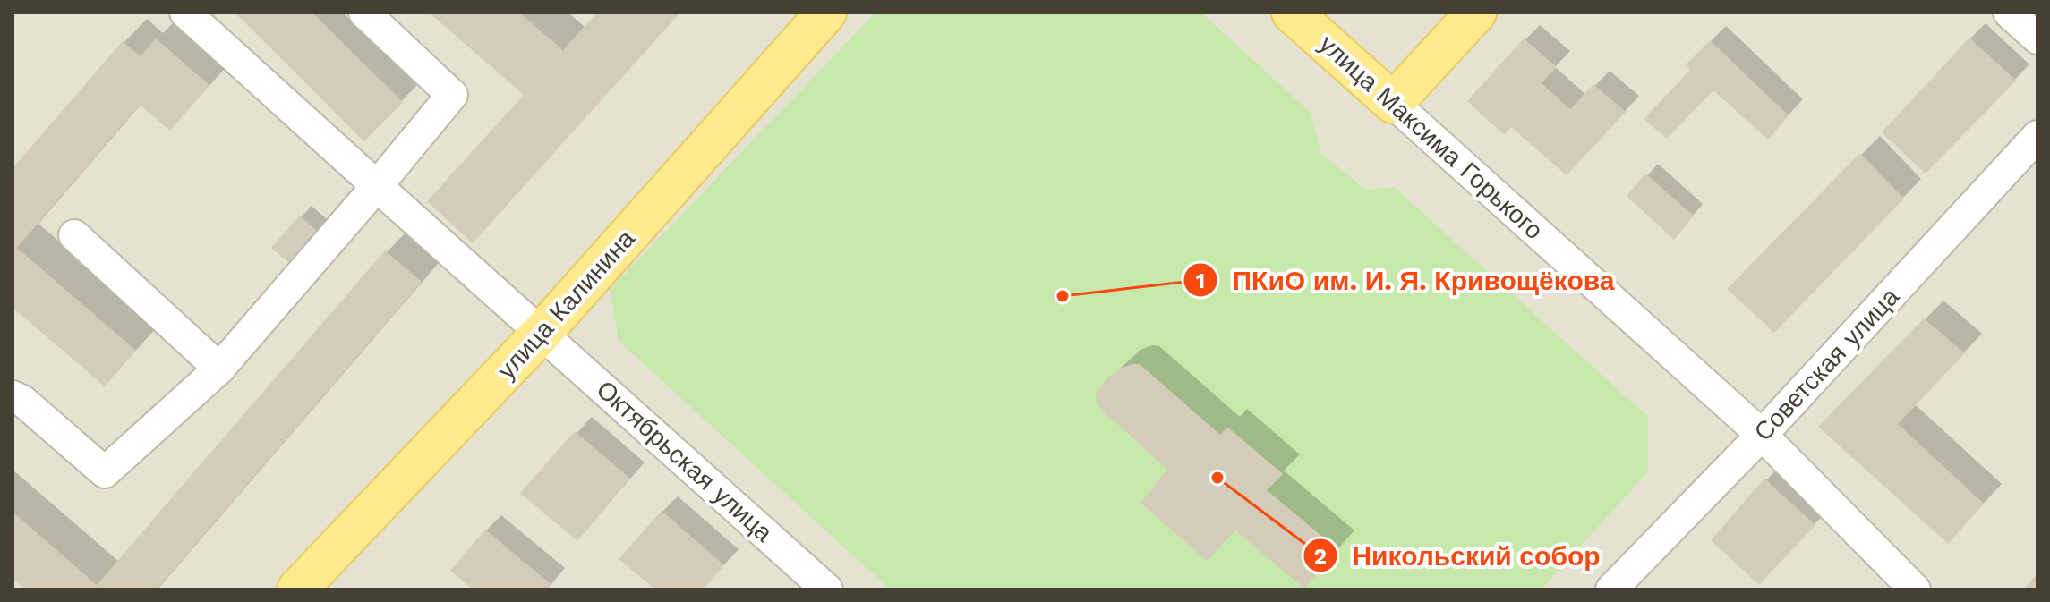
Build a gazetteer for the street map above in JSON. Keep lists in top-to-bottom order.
{
  "streets": {
    "main road": ["улица Максима Горького", "улица Калинина"],
    "street": ["Советская улица", "Октябрьская улица"]
  },
  "crossings": [
    ["улица Максима Горького", "Советская улица"],
    ["улица Калинина", "Октябрьская улица"]
  ],
  "places": ["ПКиО им. И. Я. Кривощёкова", "Никольский собор"]
}
